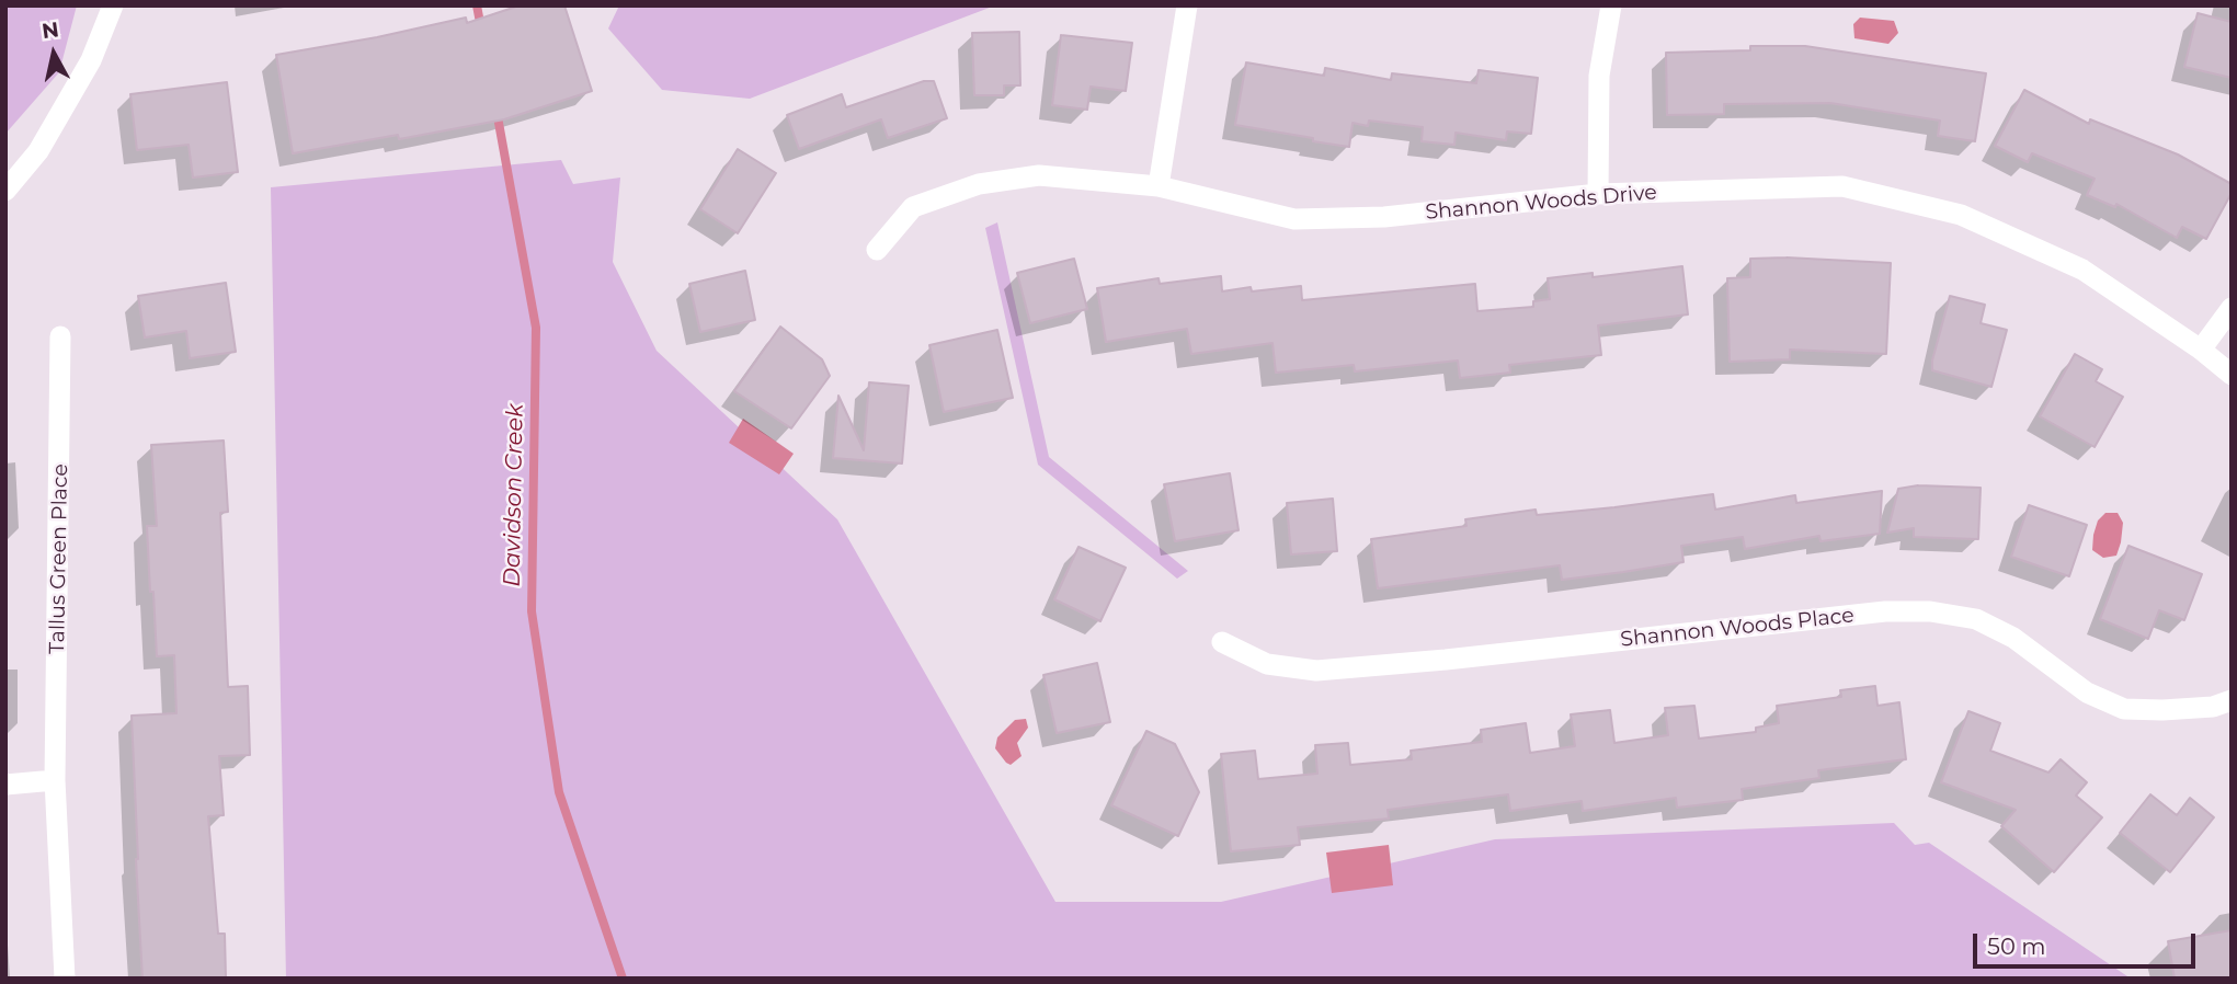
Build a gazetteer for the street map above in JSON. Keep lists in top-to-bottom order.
{
  "streets": {
    "street": ["Shannon Woods Drive", "Tallus Green Place", "Shannon Woods Place"]
  },
  "water": ["Davidson Creek"],
  "scale_bar": "50 m",
  "north": "top"
}
